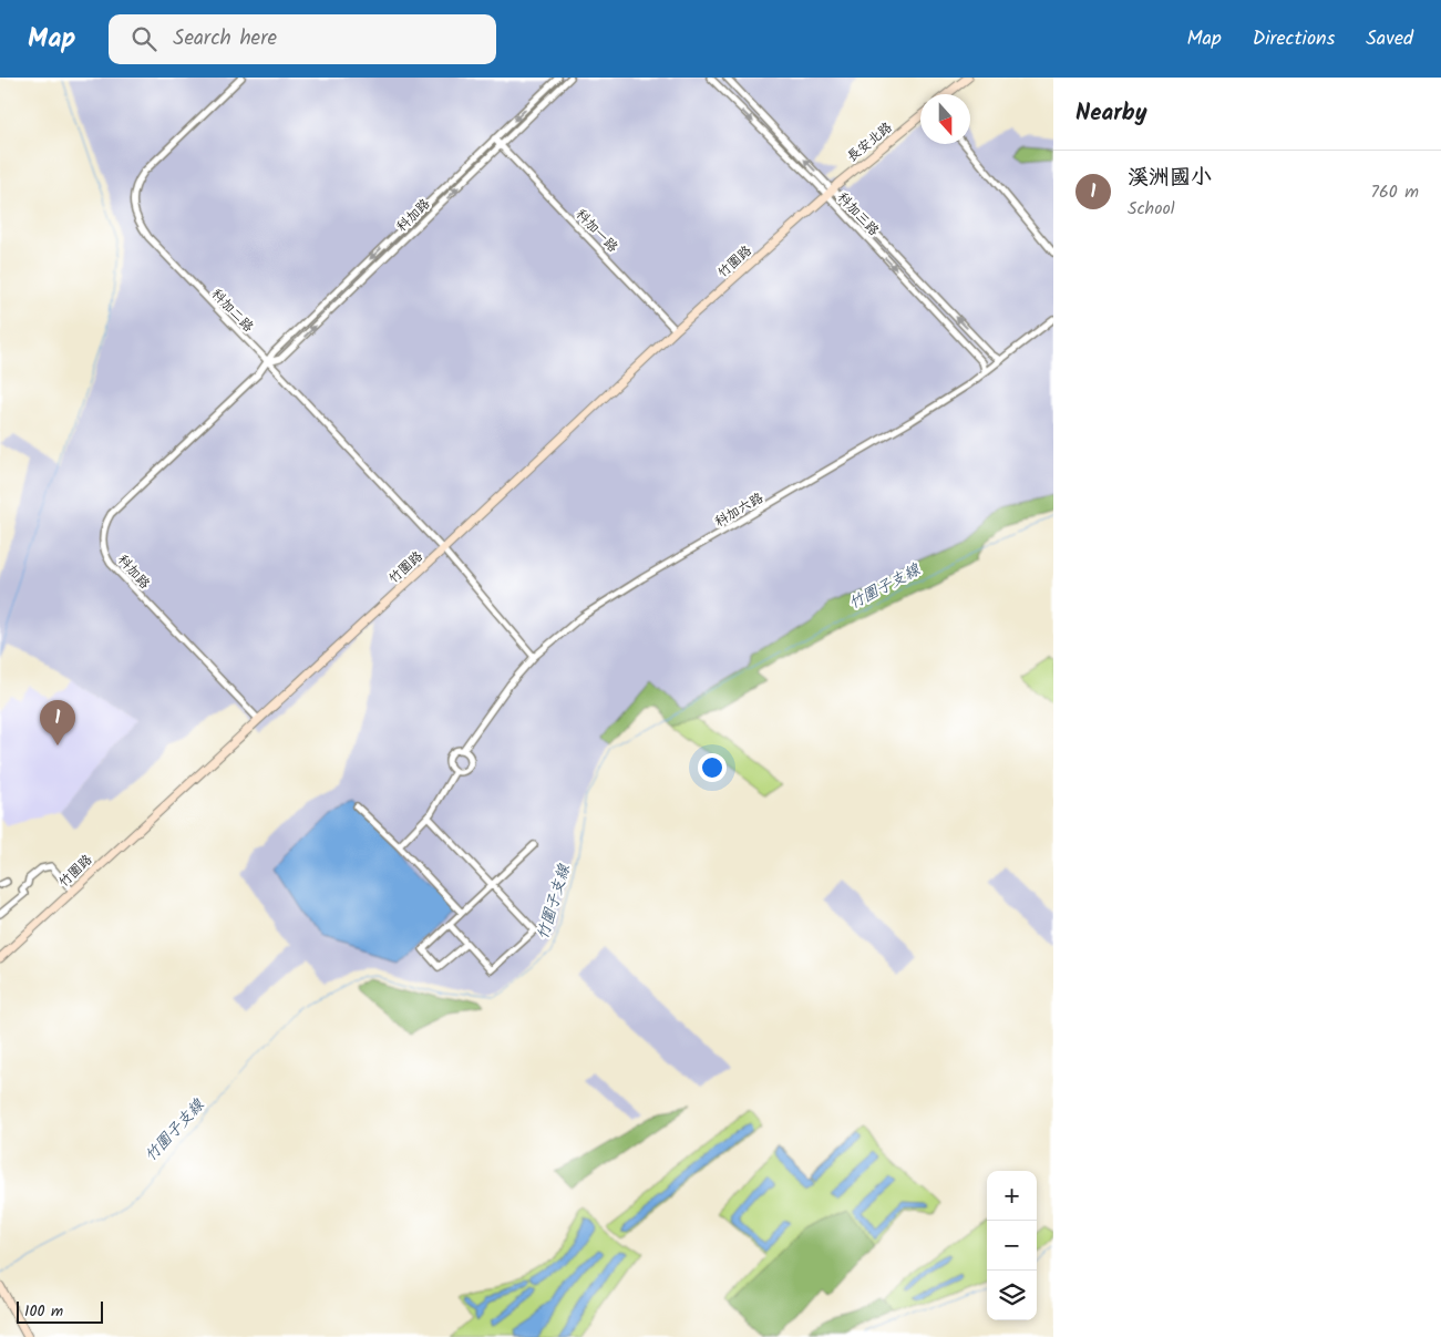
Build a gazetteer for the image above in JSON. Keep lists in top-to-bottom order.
{
  "streets": {
    "street": [
      "長安北路",
      "科加三路",
      "科加路",
      "科加一路",
      "竹圍路",
      "科加二路",
      "科加六路"
    ]
  },
  "crossings": [
    ["長安北路", "科加三路"],
    ["長安北路", "竹圍路"],
    ["科加三路", "竹圍路"],
    ["科加三路", "科加六路"],
    ["科加路", "科加一路"],
    ["科加路", "竹圍路"],
    ["科加路", "科加二路"],
    ["科加一路", "竹圍路"],
    ["竹圍路", "科加二路"],
    ["科加二路", "科加六路"]
  ],
  "water": ["竹圍子支線"],
  "scale_bar": "100 m",
  "north": "bottom",
  "page": {
    "header": "Map",
    "search": "Search here",
    "nav": ["Map", "Directions", "Saved"],
    "heading": "Nearby",
    "list": [
      {
        "mark": "1",
        "name": "溪洲國小",
        "note": "School",
        "value": "760 m"
      }
    ],
    "pins": "1",
    "map_buttons": ["+", "−"],
    "scale": "100 m"
  }
}
